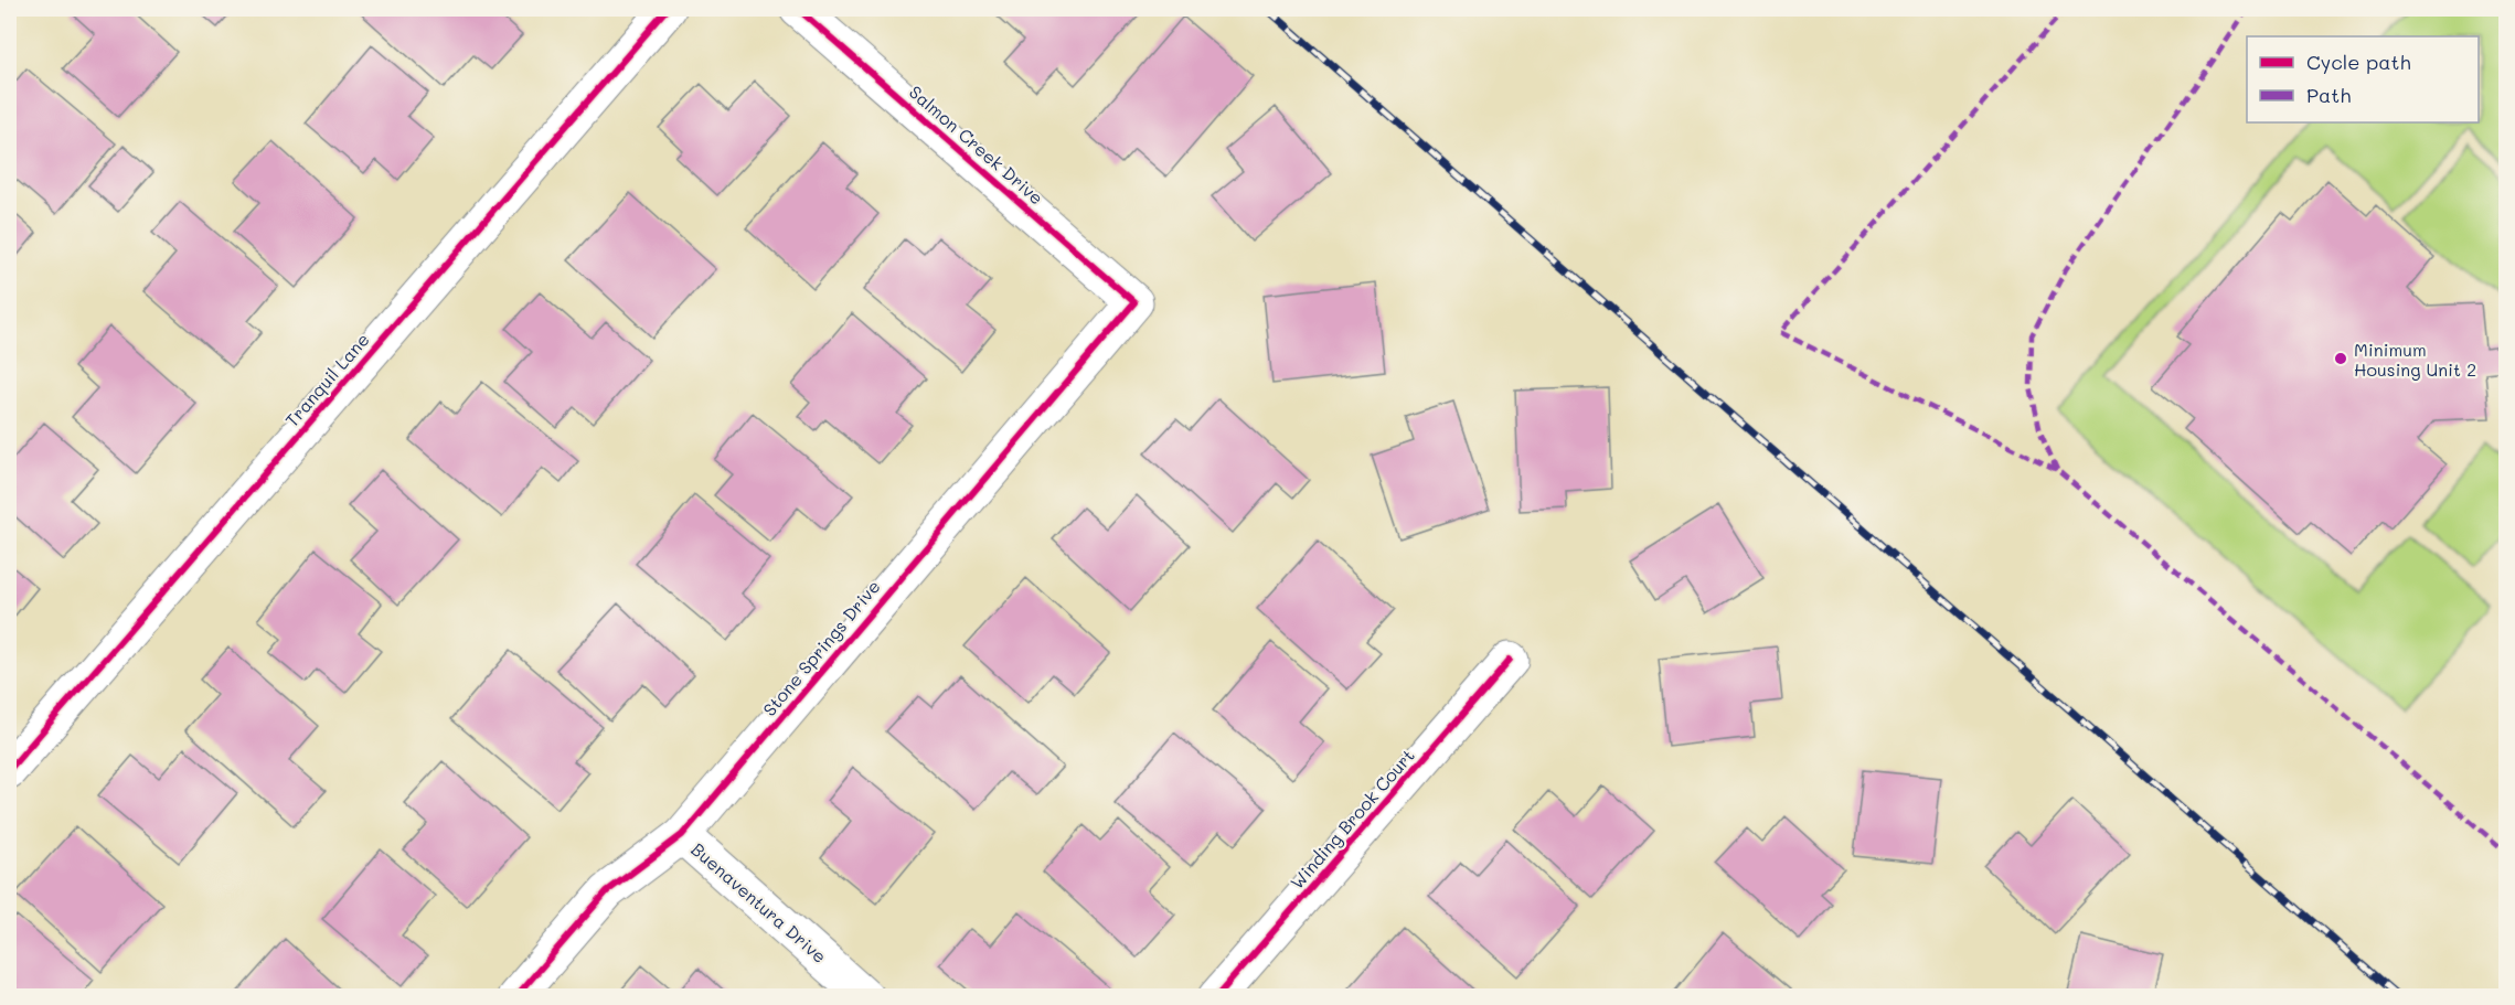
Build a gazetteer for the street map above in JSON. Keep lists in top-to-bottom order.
{
  "streets": {
    "street": [
      "Salmon Creek Drive",
      "Tranquil Lane",
      "Stone Springs Drive",
      "Winding Brook Court",
      "Buenaventura Drive"
    ]
  },
  "crossings": [
    ["Salmon Creek Drive", "Stone Springs Drive"],
    ["Stone Springs Drive", "Buenaventura Drive"]
  ],
  "places": ["Minimum Housing Unit 2"],
  "legend": ["Cycle path", "Path"]
}
